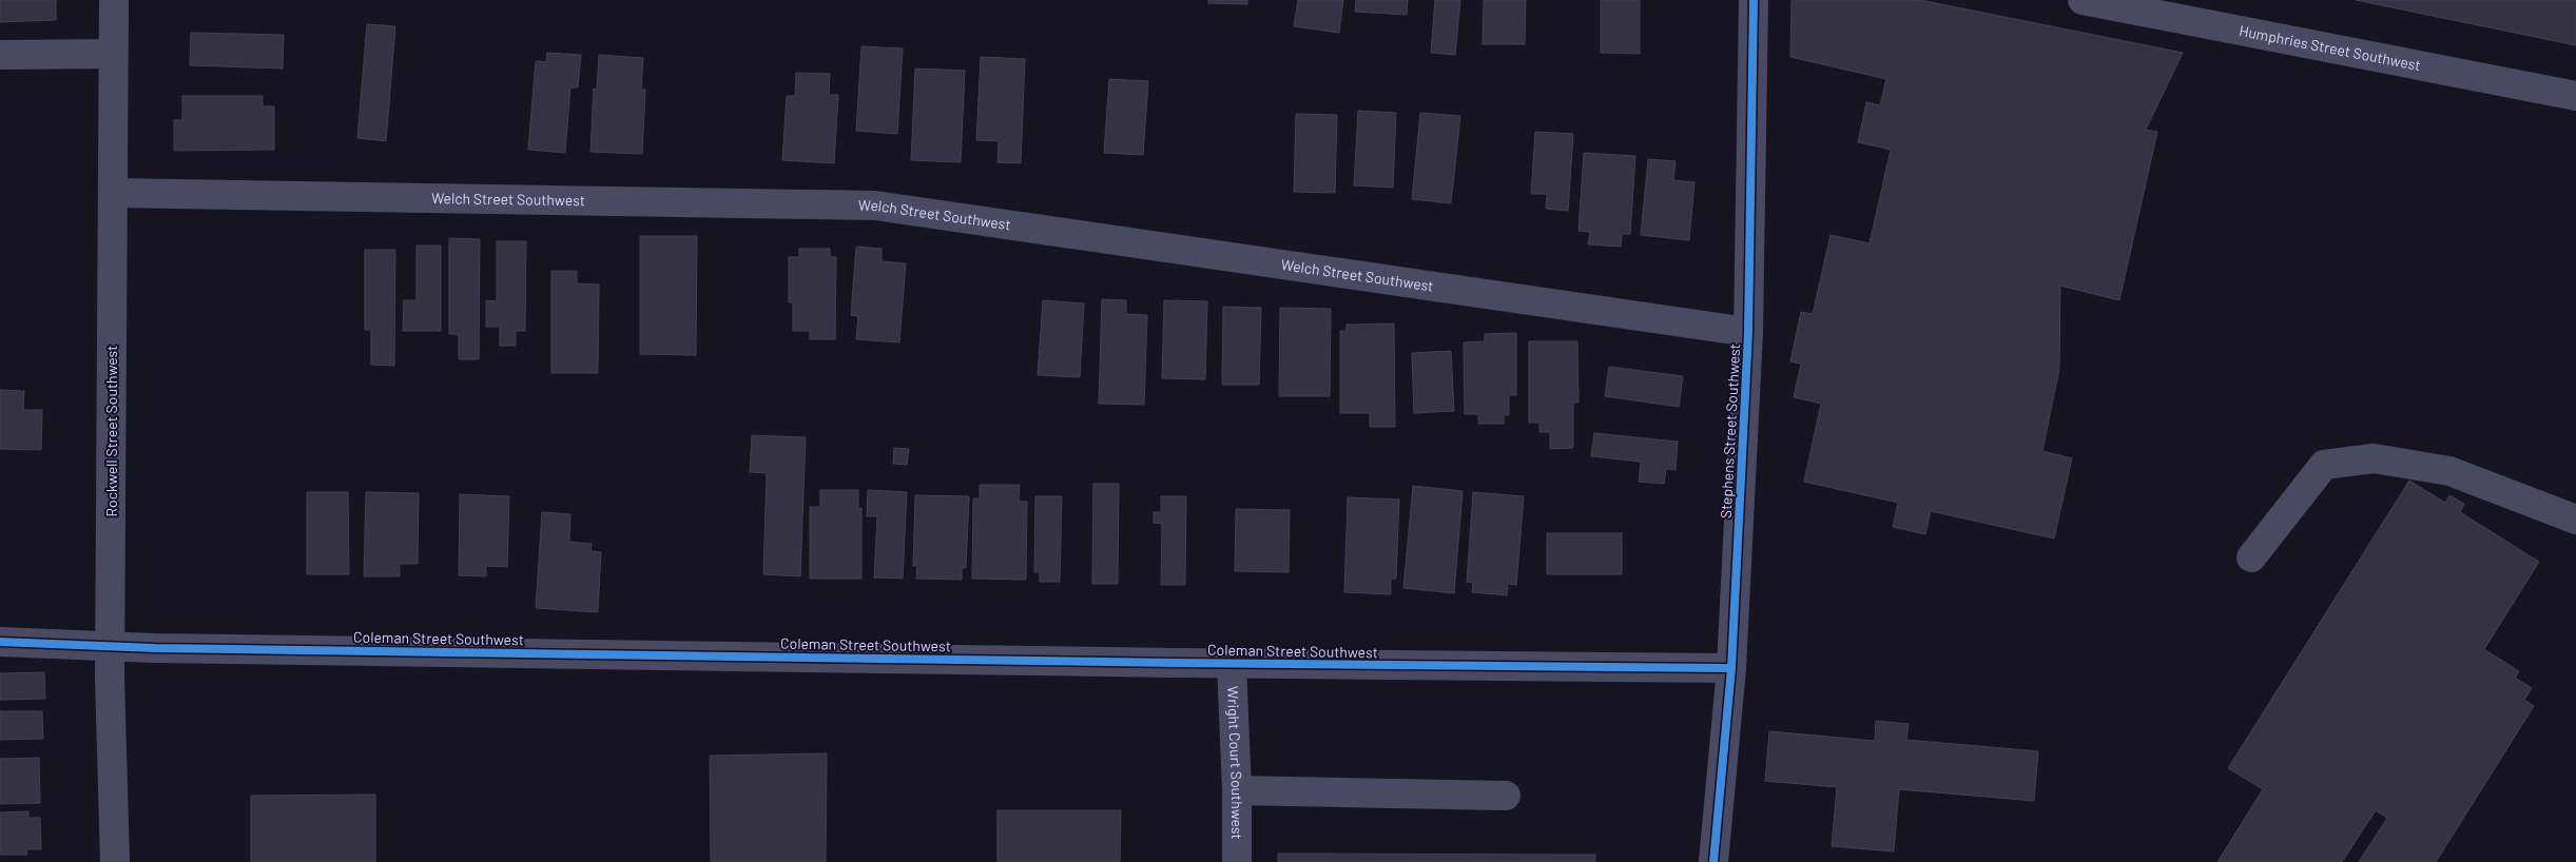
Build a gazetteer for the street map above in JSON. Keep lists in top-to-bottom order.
{
  "streets": {
    "street": [
      "Humphries Street Southwest",
      "Welch Street Southwest",
      "Rockwell Street Southwest",
      "Stephens Street Southwest",
      "Coleman Street Southwest",
      "Wright Court Southwest"
    ]
  },
  "crossings": [
    ["Welch Street Southwest", "Rockwell Street Southwest"],
    ["Welch Street Southwest", "Stephens Street Southwest"],
    ["Rockwell Street Southwest", "Coleman Street Southwest"],
    ["Stephens Street Southwest", "Coleman Street Southwest"],
    ["Coleman Street Southwest", "Wright Court Southwest"]
  ]
}
